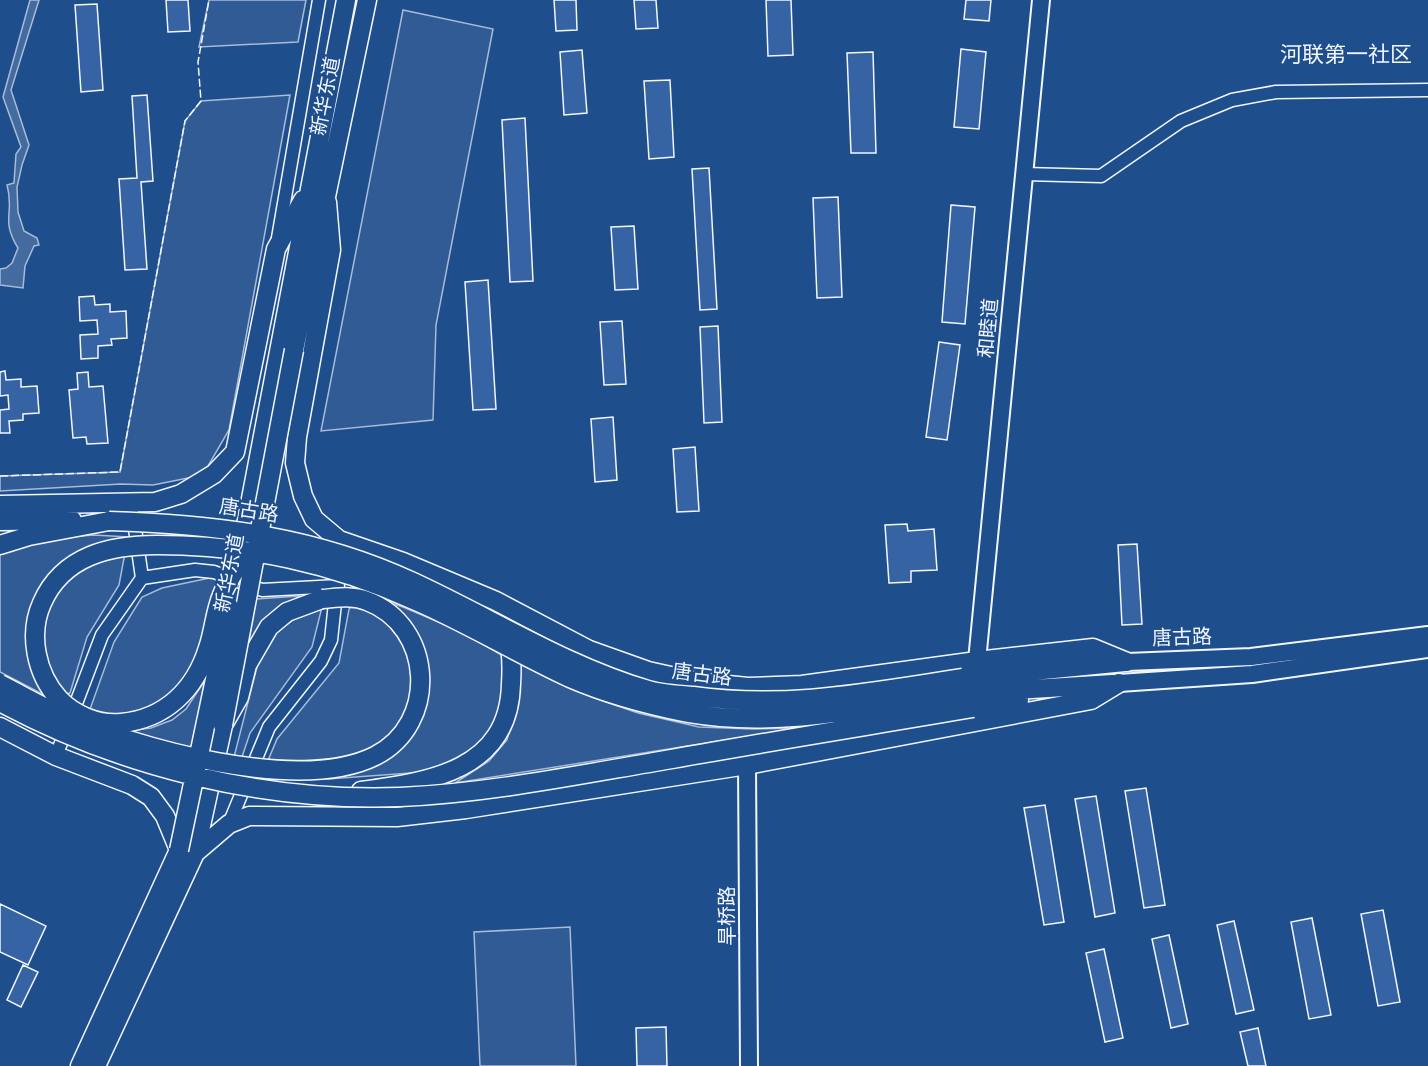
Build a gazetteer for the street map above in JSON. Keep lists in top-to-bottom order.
{
  "streets": {
    "main road": ["新华东道", "唐古路"],
    "street": ["和睦道", "旱桥路"]
  },
  "districts": ["河联第一社区"]
}
